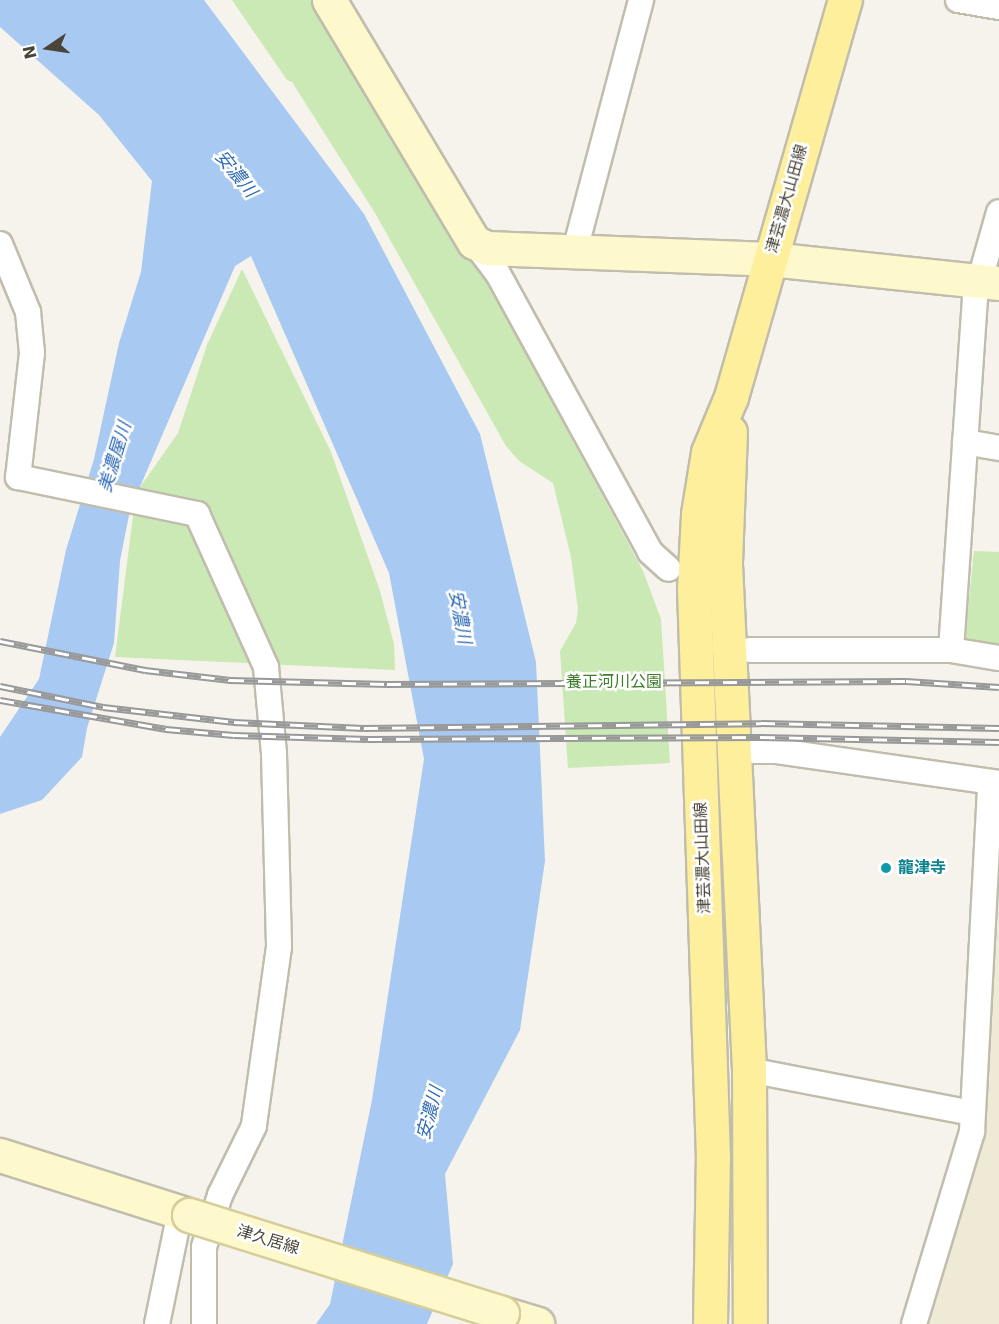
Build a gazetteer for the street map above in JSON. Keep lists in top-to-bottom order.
{
  "streets": {
    "main road": ["津芸濃大山田線"],
    "street": ["津久居線"]
  },
  "water": ["安濃川", "美濃屋川"],
  "parks": ["養正河川公園"],
  "places": ["龍津寺"],
  "north": "left"
}
